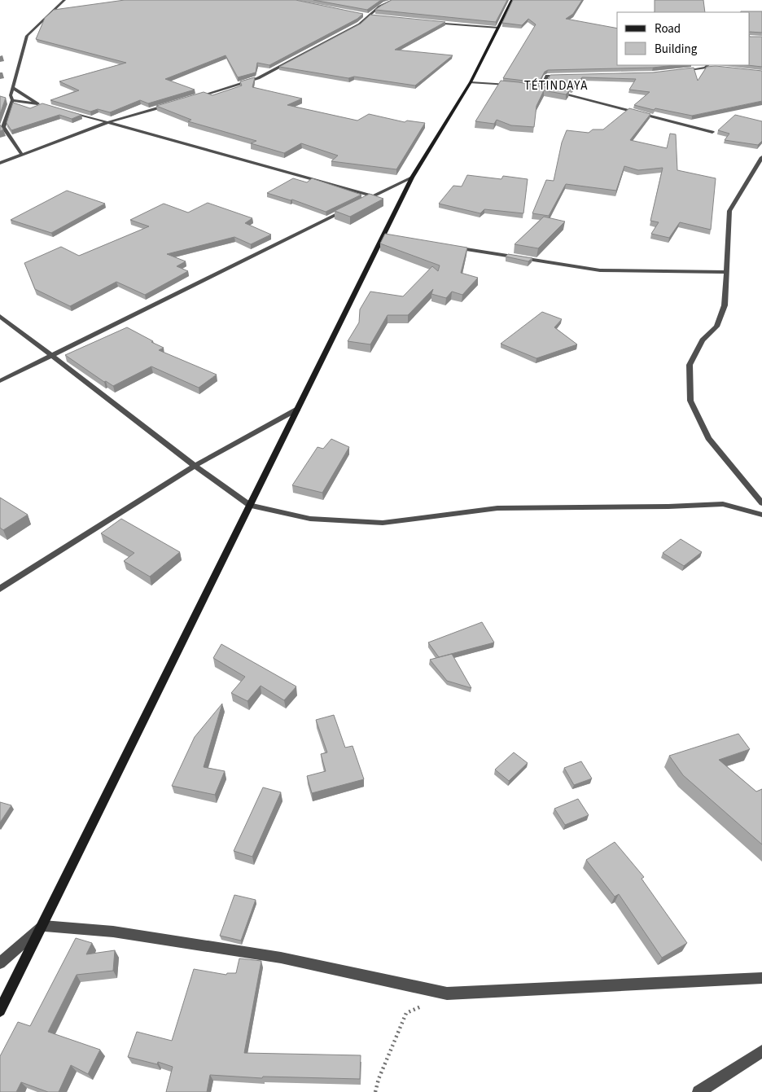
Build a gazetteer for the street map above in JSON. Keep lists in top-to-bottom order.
{
  "districts": ["TÉTINDAYA"],
  "legend": ["Road", "Building"]
}
